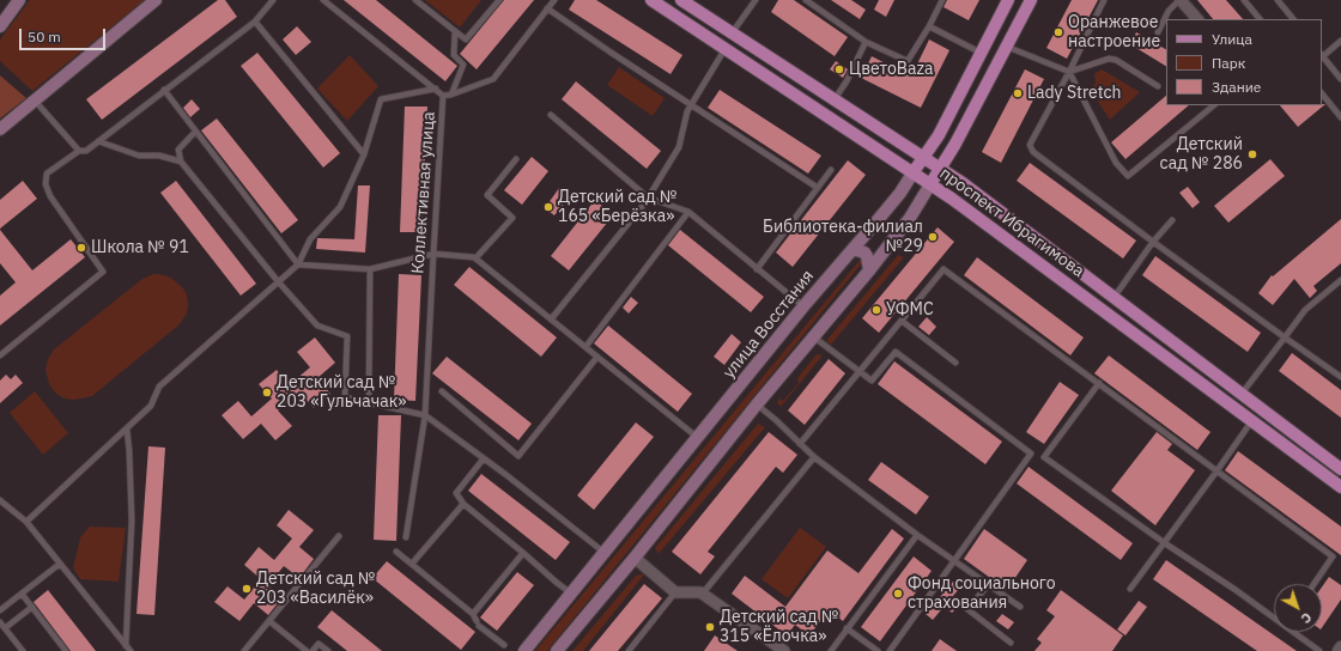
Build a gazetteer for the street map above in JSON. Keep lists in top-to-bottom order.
{
  "streets": {
    "main road": ["проспект Ибрагимова", "улица Восстания"],
    "lane": ["Коллективная улица"]
  },
  "crossings": [
    ["проспект Ибрагимова", "улица Восстания"]
  ],
  "places": [
    "Оранжевое настроение",
    "ЦветоBaza",
    "Lady Stretch",
    "Детский сад № 286",
    "Детский сад № 165 «Берёзка»",
    "Библиотека-филиал №29",
    "Школа № 91",
    "УФМС",
    "Детский сад № 203 «Гульчачак»",
    "Детский сад № 203 «Василёк»",
    "Фонд социального страхования",
    "Детский сад № 315 «Ёлочка»"
  ],
  "legend": ["Улица", "Парк", "Здание"],
  "scale_bar": "50 m",
  "north": "bottom right"
}
